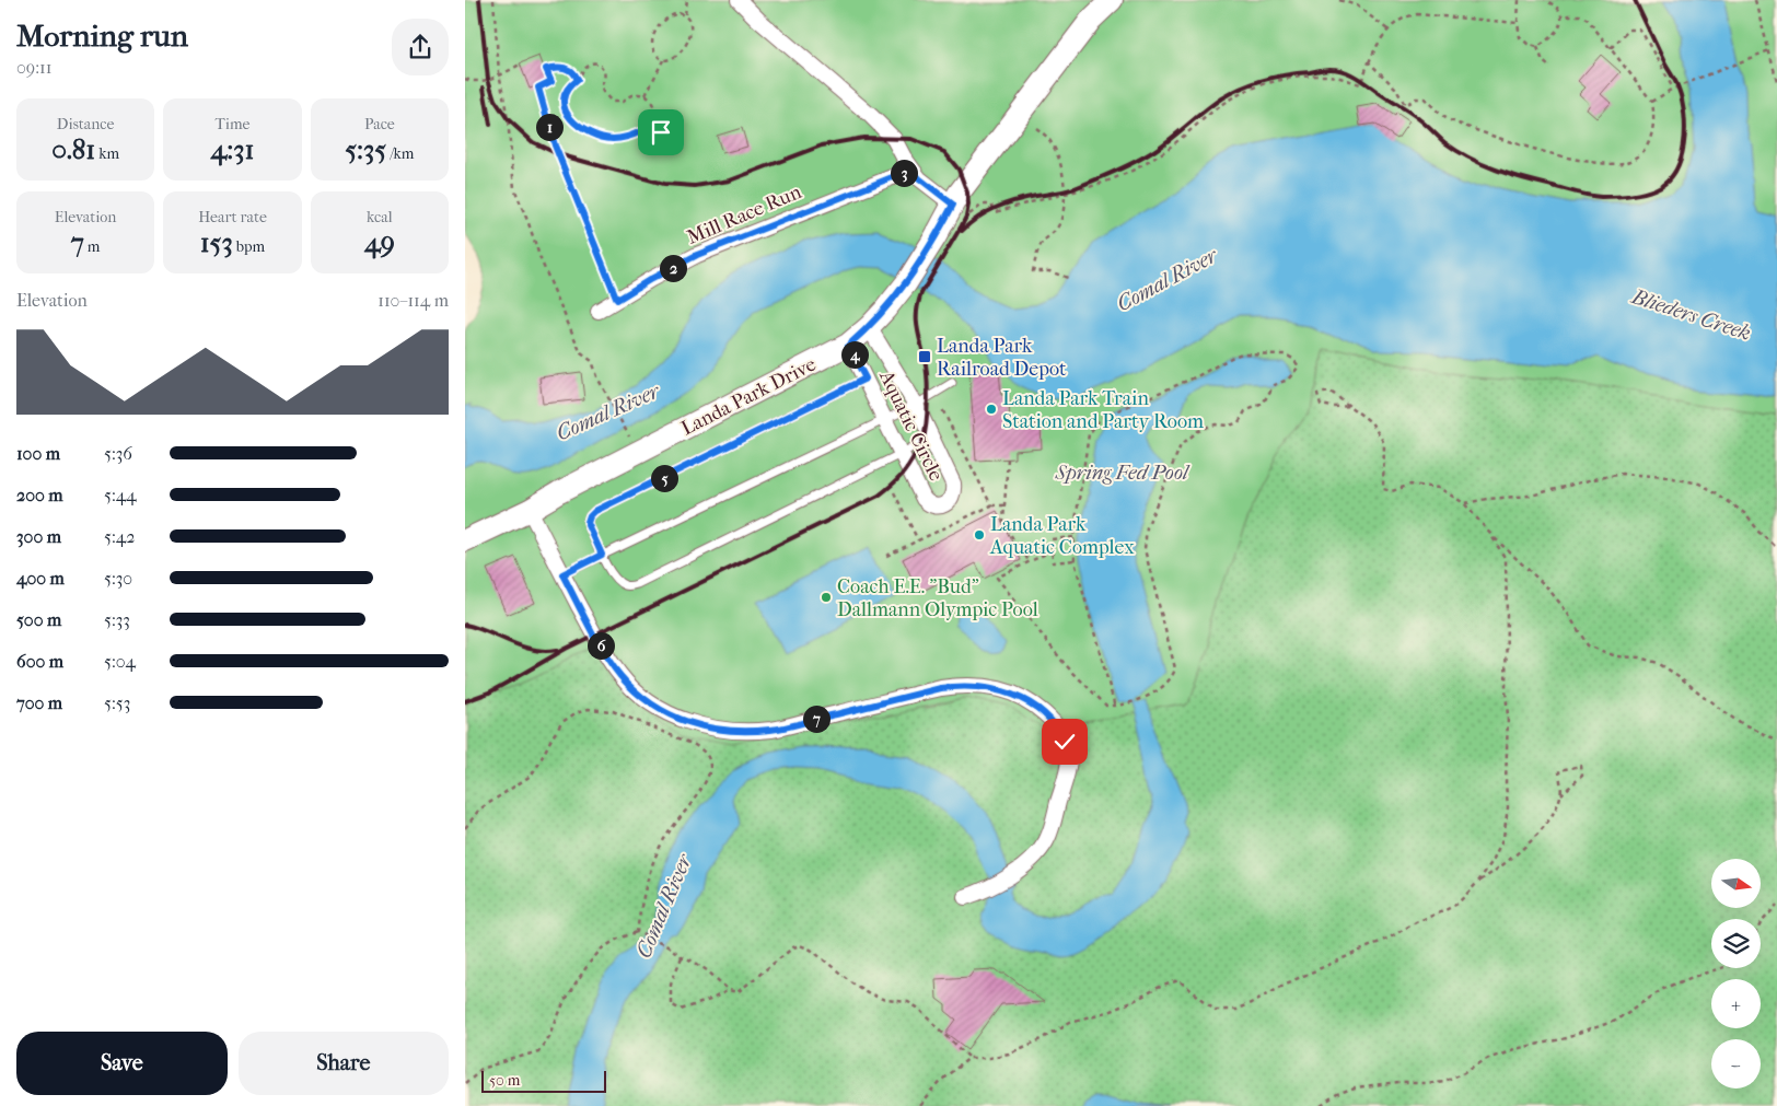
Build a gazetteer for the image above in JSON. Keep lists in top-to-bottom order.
{
  "streets": {
    "street": ["Mill Race Run", "Landa Park Drive", "Aquatic Circle"]
  },
  "crossings": [
    ["Landa Park Drive", "Aquatic Circle"]
  ],
  "water": ["Comal River", "Blieders Creek", "Spring Fed Pool"],
  "places": {
    "transit": ["Landa Park Railroad Depot"],
    "other": ["Landa Park Train Station and Party Room", "Landa Park Aquatic Complex", "Coach E.E. \"Bud\" Dallmann Olympic Pool"]
  },
  "scale_bar": "50 m",
  "north": "right",
  "page": {
    "heading": ["Morning run", "09:11"],
    "stats": [
      ["Distance", "0.81 km"],
      ["Time", "4:31"],
      ["Pace", "5:35 /km"],
      ["Elevation", "7 m"],
      ["Heart rate", "153 bpm"],
      ["kcal", "49"]
    ],
    "pins": [
      "1",
      "3",
      "2",
      "4",
      "5",
      "6",
      "7"
    ],
    "chart": ["Elevation", "110–114 m"],
    "list": [
      {
        "name": "100 m",
        "note": "5:36"
      },
      {
        "name": "200 m",
        "note": "5:44"
      },
      {
        "name": "300 m",
        "note": "5:42"
      },
      {
        "name": "400 m",
        "note": "5:30"
      },
      {
        "name": "500 m",
        "note": "5:33"
      },
      {
        "name": "600 m",
        "note": "5:04"
      },
      {
        "name": "700 m",
        "note": "5:53"
      }
    ],
    "map_buttons": ["+", "−"],
    "buttons": ["Save", "Share"],
    "scale": "50 m"
  }
}
